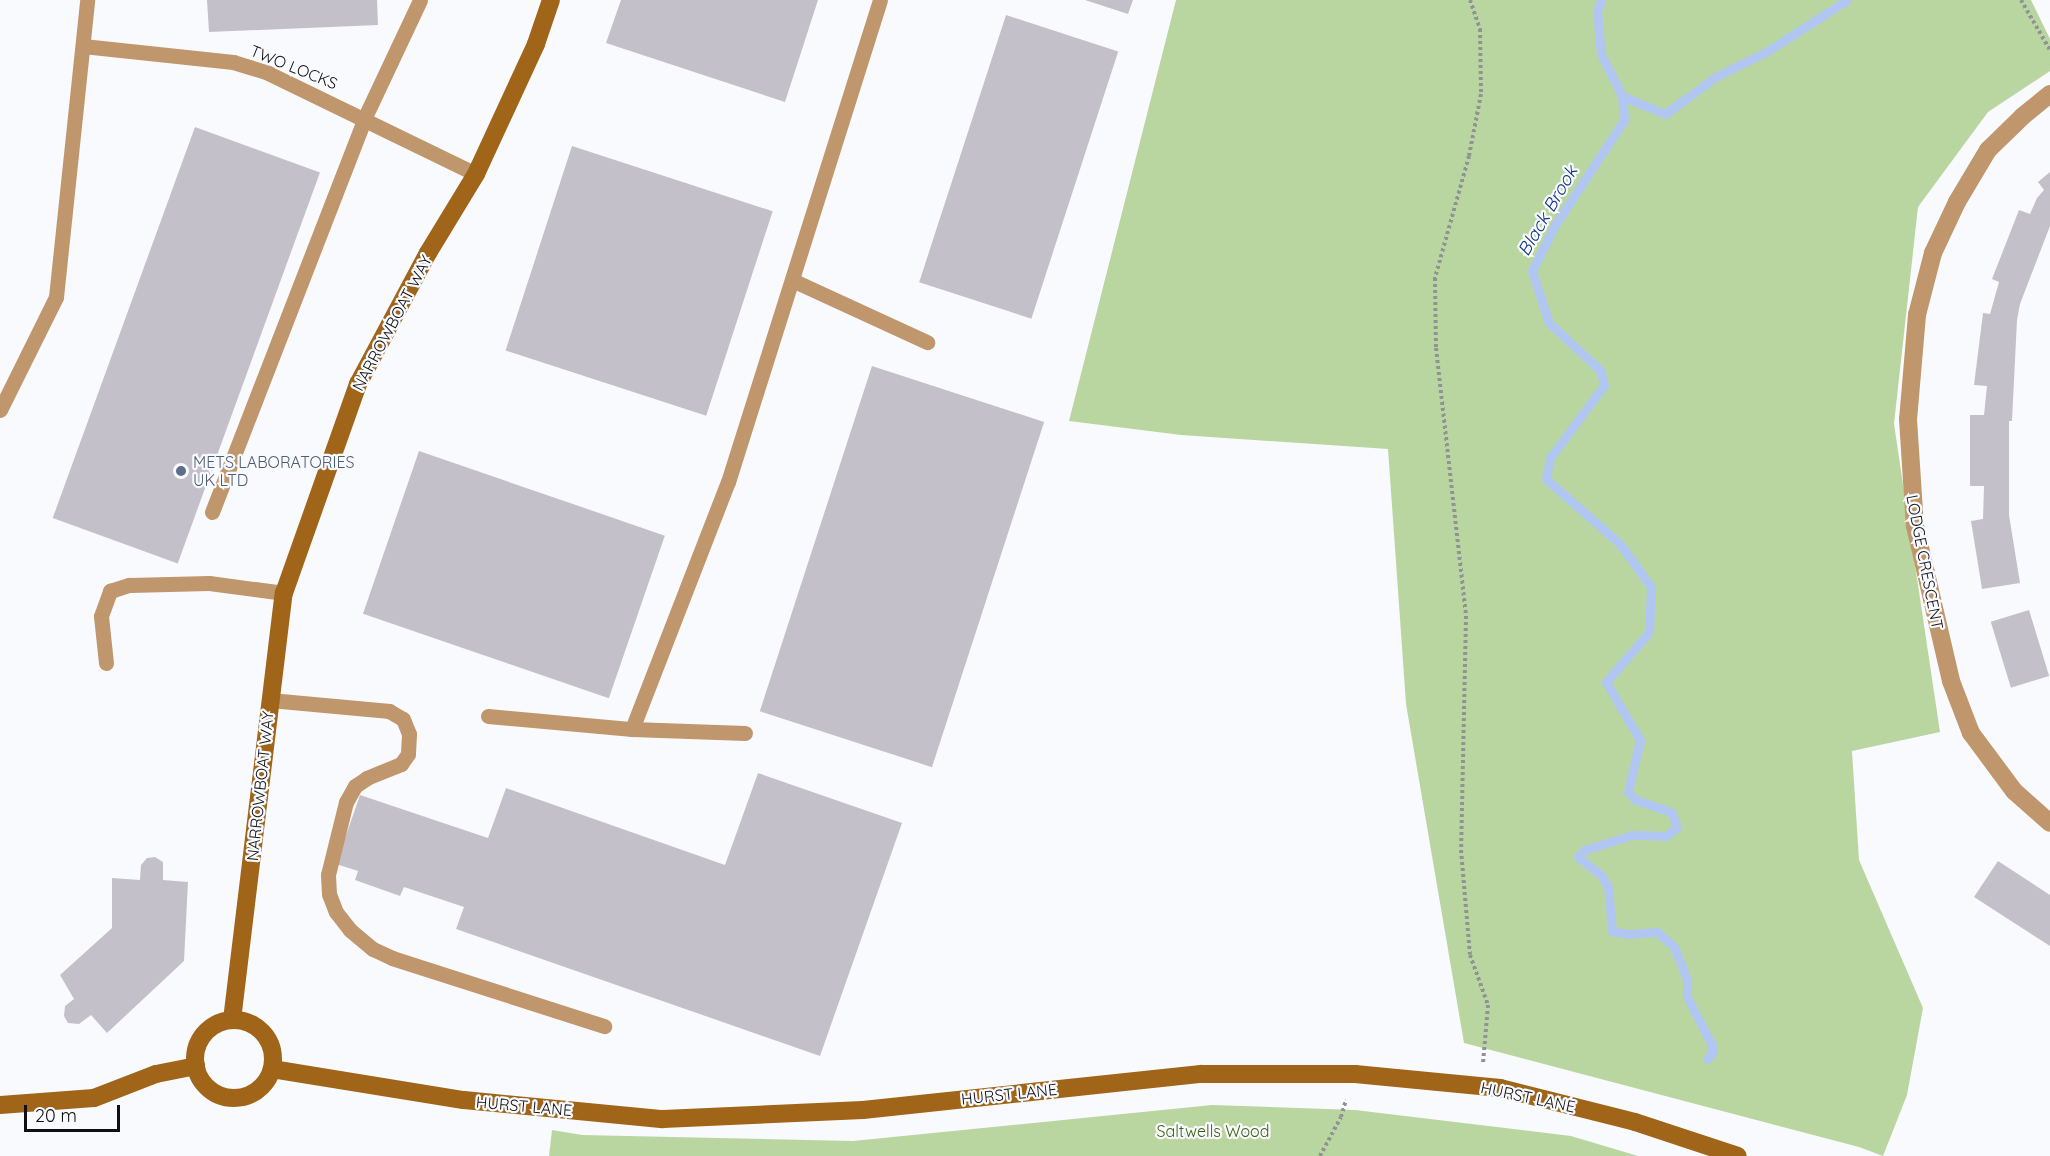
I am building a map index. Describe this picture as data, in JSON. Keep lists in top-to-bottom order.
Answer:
{
  "streets": {
    "street": ["NARROWBOAT WAY", "LODGE CRESCENT", "HURST LANE"],
    "lane": ["TWO LOCKS"]
  },
  "crossings": [
    ["TWO LOCKS", "NARROWBOAT WAY"],
    ["NARROWBOAT WAY", "HURST LANE"]
  ],
  "water": ["Black Brook"],
  "parks": ["Saltwells Wood"],
  "places": ["METS LABORATORIES UK LTD"],
  "scale_bar": "20 m"
}
